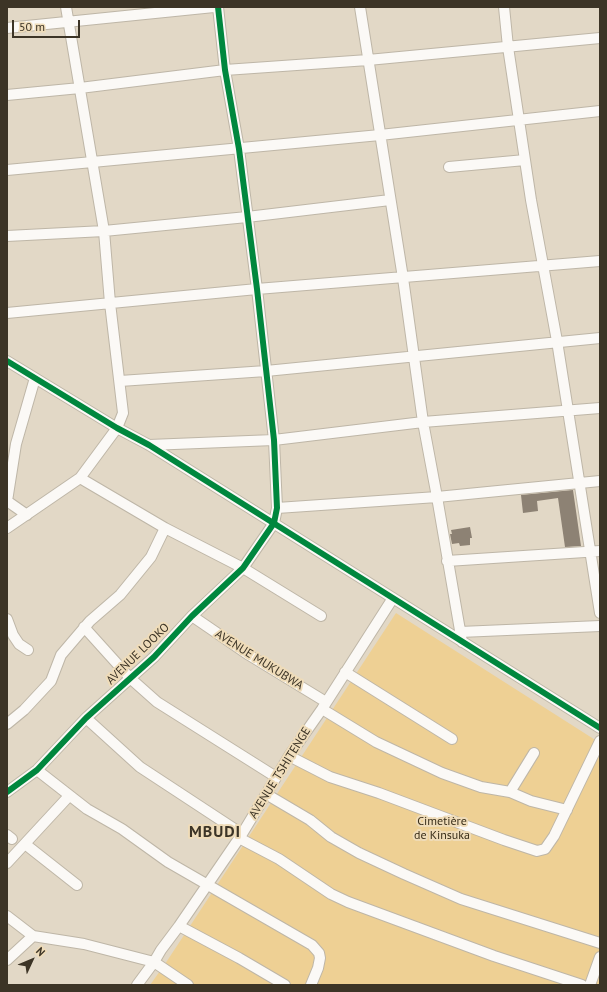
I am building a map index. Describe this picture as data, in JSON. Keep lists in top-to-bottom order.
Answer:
{
  "streets": {
    "street": ["AVENUE LOOKO", "AVENUE MUKUBWA", "AVENUE TSHITENGE"]
  },
  "crossings": [
    ["AVENUE LOOKO", "AVENUE MUKUBWA"],
    ["AVENUE MUKUBWA", "AVENUE TSHITENGE"]
  ],
  "districts": ["MBUDI"],
  "parks": ["Cimetière de Kinsuka"],
  "scale_bar": "50 m",
  "north": "top right"
}
